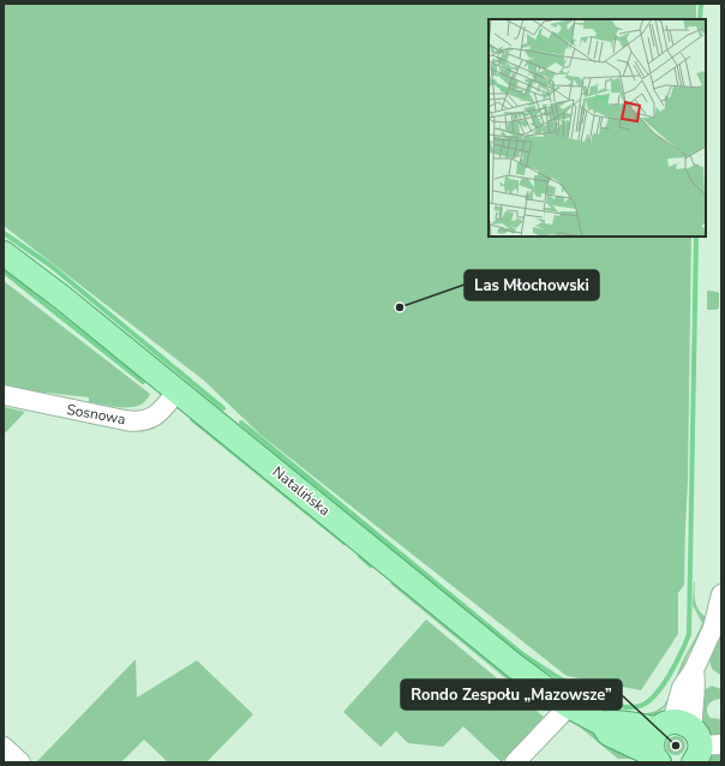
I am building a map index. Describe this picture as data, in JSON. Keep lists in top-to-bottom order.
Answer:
{
  "streets": {
    "main road": ["Natalińska"],
    "street": ["Sosnowa"]
  },
  "crossings": [
    ["Sosnowa", "Natalińska"]
  ],
  "places": ["Las Młochowski", "Rondo Zespołu „Mazowsze”"]
}
